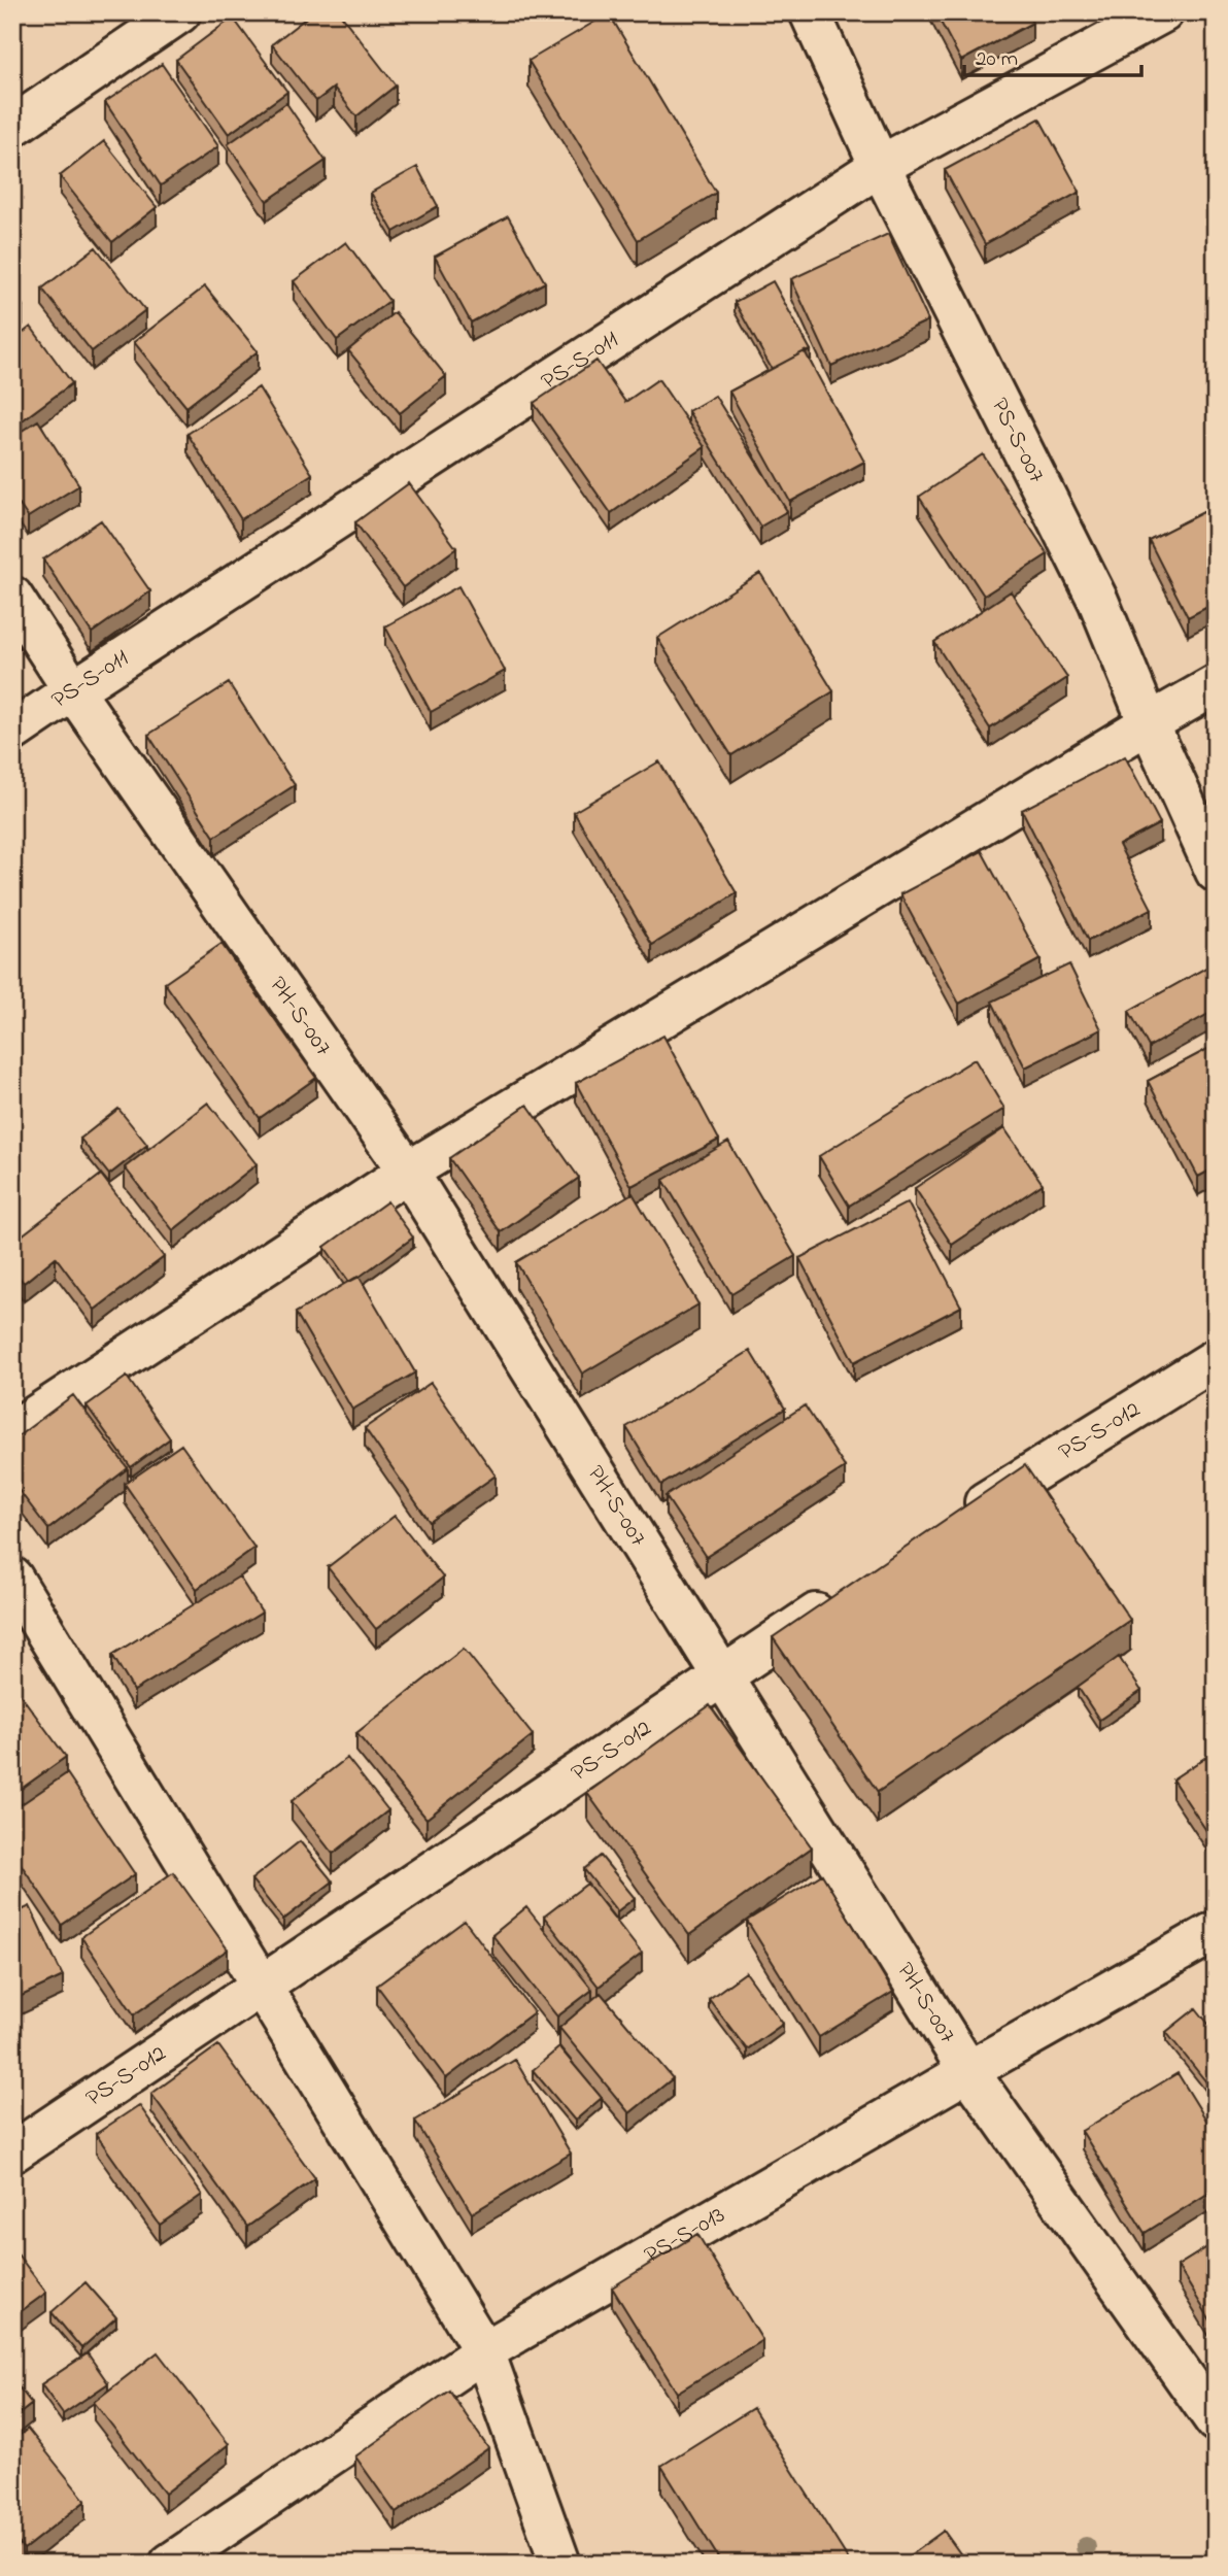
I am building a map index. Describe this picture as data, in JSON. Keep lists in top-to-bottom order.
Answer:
{
  "streets": {
    "street": [
      "PS-S-011",
      "PS-S-007",
      "PH-S-007",
      "PS-S-012",
      "PS-S-013"
    ]
  },
  "crossings": [
    ["PS-S-011", "PS-S-007"],
    ["PS-S-011", "PH-S-007"],
    ["PH-S-007", "PS-S-012"],
    ["PH-S-007", "PS-S-013"]
  ],
  "scale_bar": "20 m"
}
